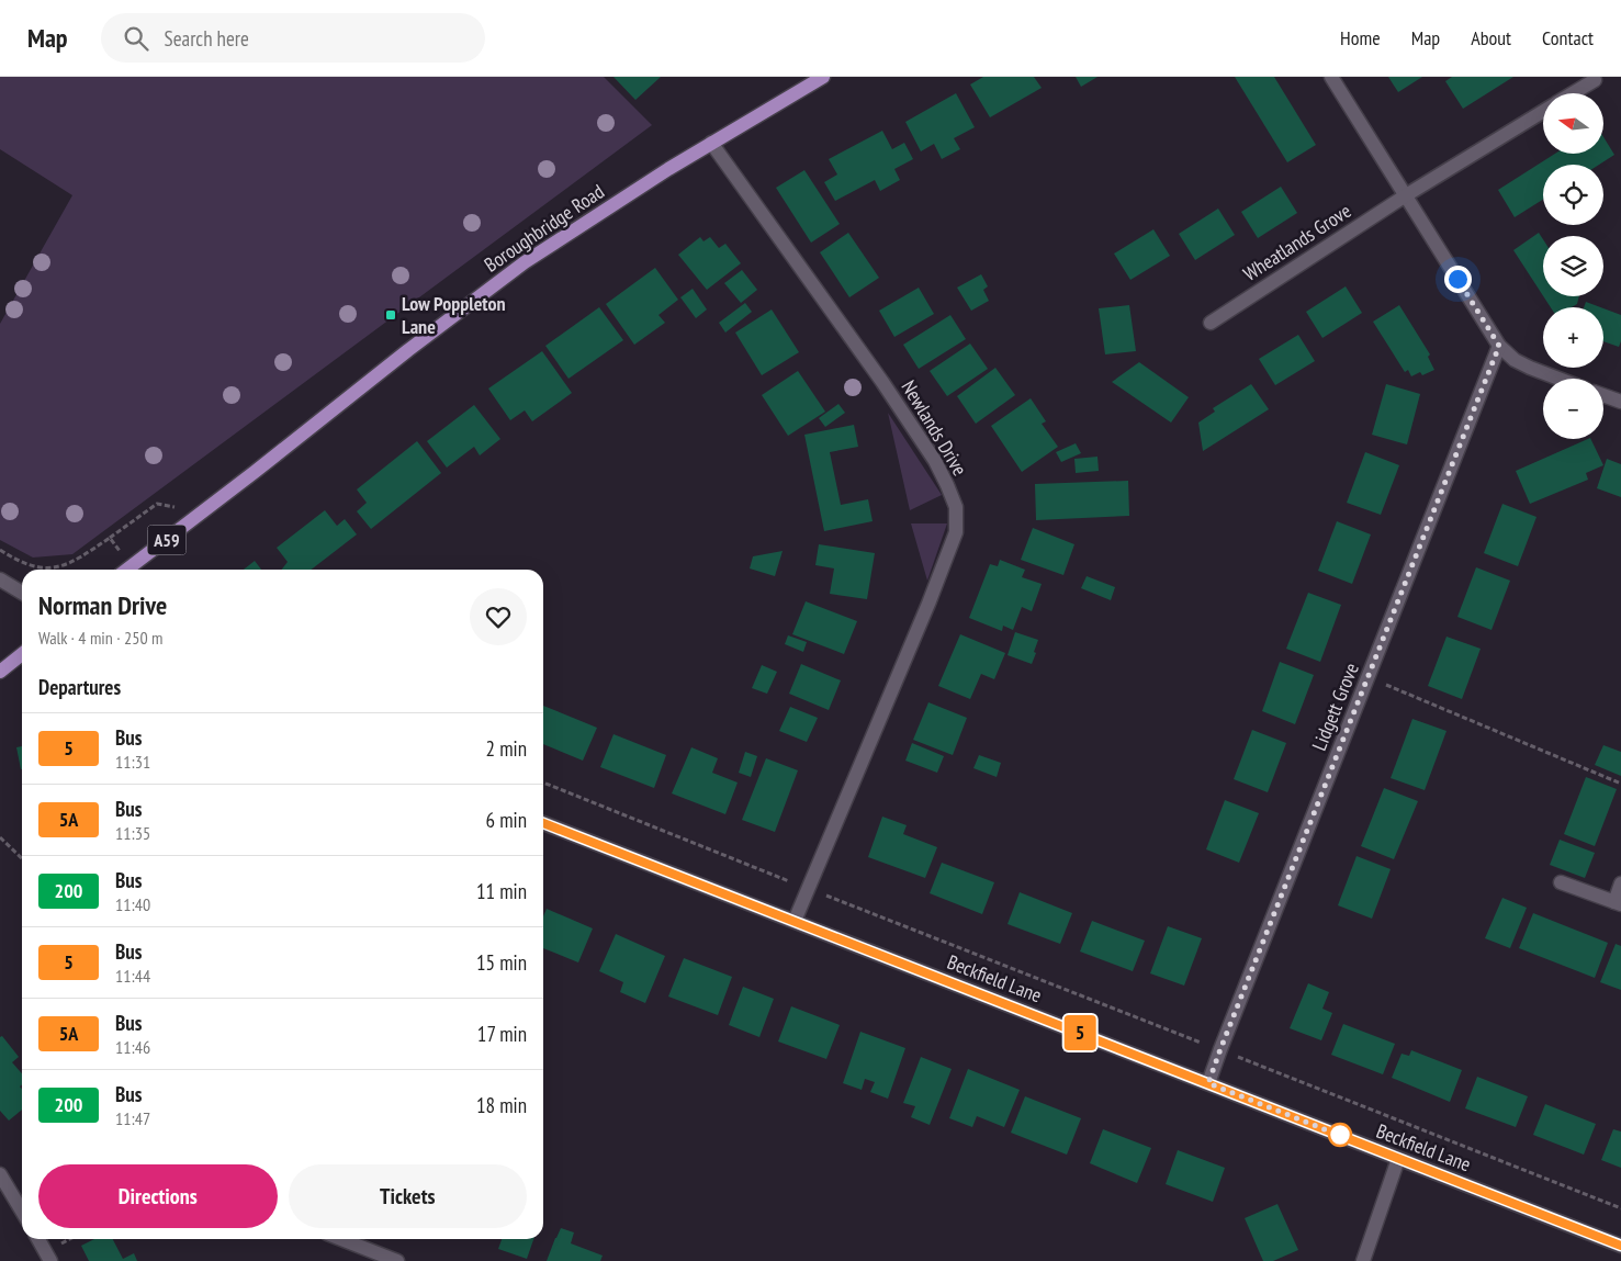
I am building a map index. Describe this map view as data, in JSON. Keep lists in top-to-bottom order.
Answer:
{
  "streets": {
    "main road": ["Boroughbridge Road", "A59"],
    "street": [
      "Wheatlands Grove",
      "Newlands Drive",
      "Lidgett Grove",
      "Beckfield Lane"
    ]
  },
  "crossings": [
    ["Boroughbridge Road", "Newlands Drive"],
    ["Newlands Drive", "Beckfield Lane"],
    ["Lidgett Grove", "Beckfield Lane"]
  ],
  "places": {
    "transit": ["Low Poppleton Lane"]
  },
  "lines": ["bus line 5"],
  "north": "left",
  "page": {
    "header": "Map",
    "search": "Search here",
    "nav": [
      "Home",
      "Map",
      "About",
      "Contact"
    ],
    "on_map": "5",
    "map_buttons": ["+", "−"],
    "heading": [
      ["Norman Drive", "Walk · 4 min · 250 m"],
      "Departures"
    ],
    "list": [
      {
        "mark": "5",
        "name": "Bus",
        "note": "11:31",
        "value": "2 min"
      },
      {
        "mark": "5A",
        "name": "Bus",
        "note": "11:35",
        "value": "6 min"
      },
      {
        "mark": "200",
        "name": "Bus",
        "note": "11:40",
        "value": "11 min"
      },
      {
        "mark": "5",
        "name": "Bus",
        "note": "11:44",
        "value": "15 min"
      },
      {
        "mark": "5A",
        "name": "Bus",
        "note": "11:46",
        "value": "17 min"
      },
      {
        "mark": "200",
        "name": "Bus",
        "note": "11:47",
        "value": "18 min"
      }
    ],
    "buttons": ["Directions", "Tickets"]
  }
}
